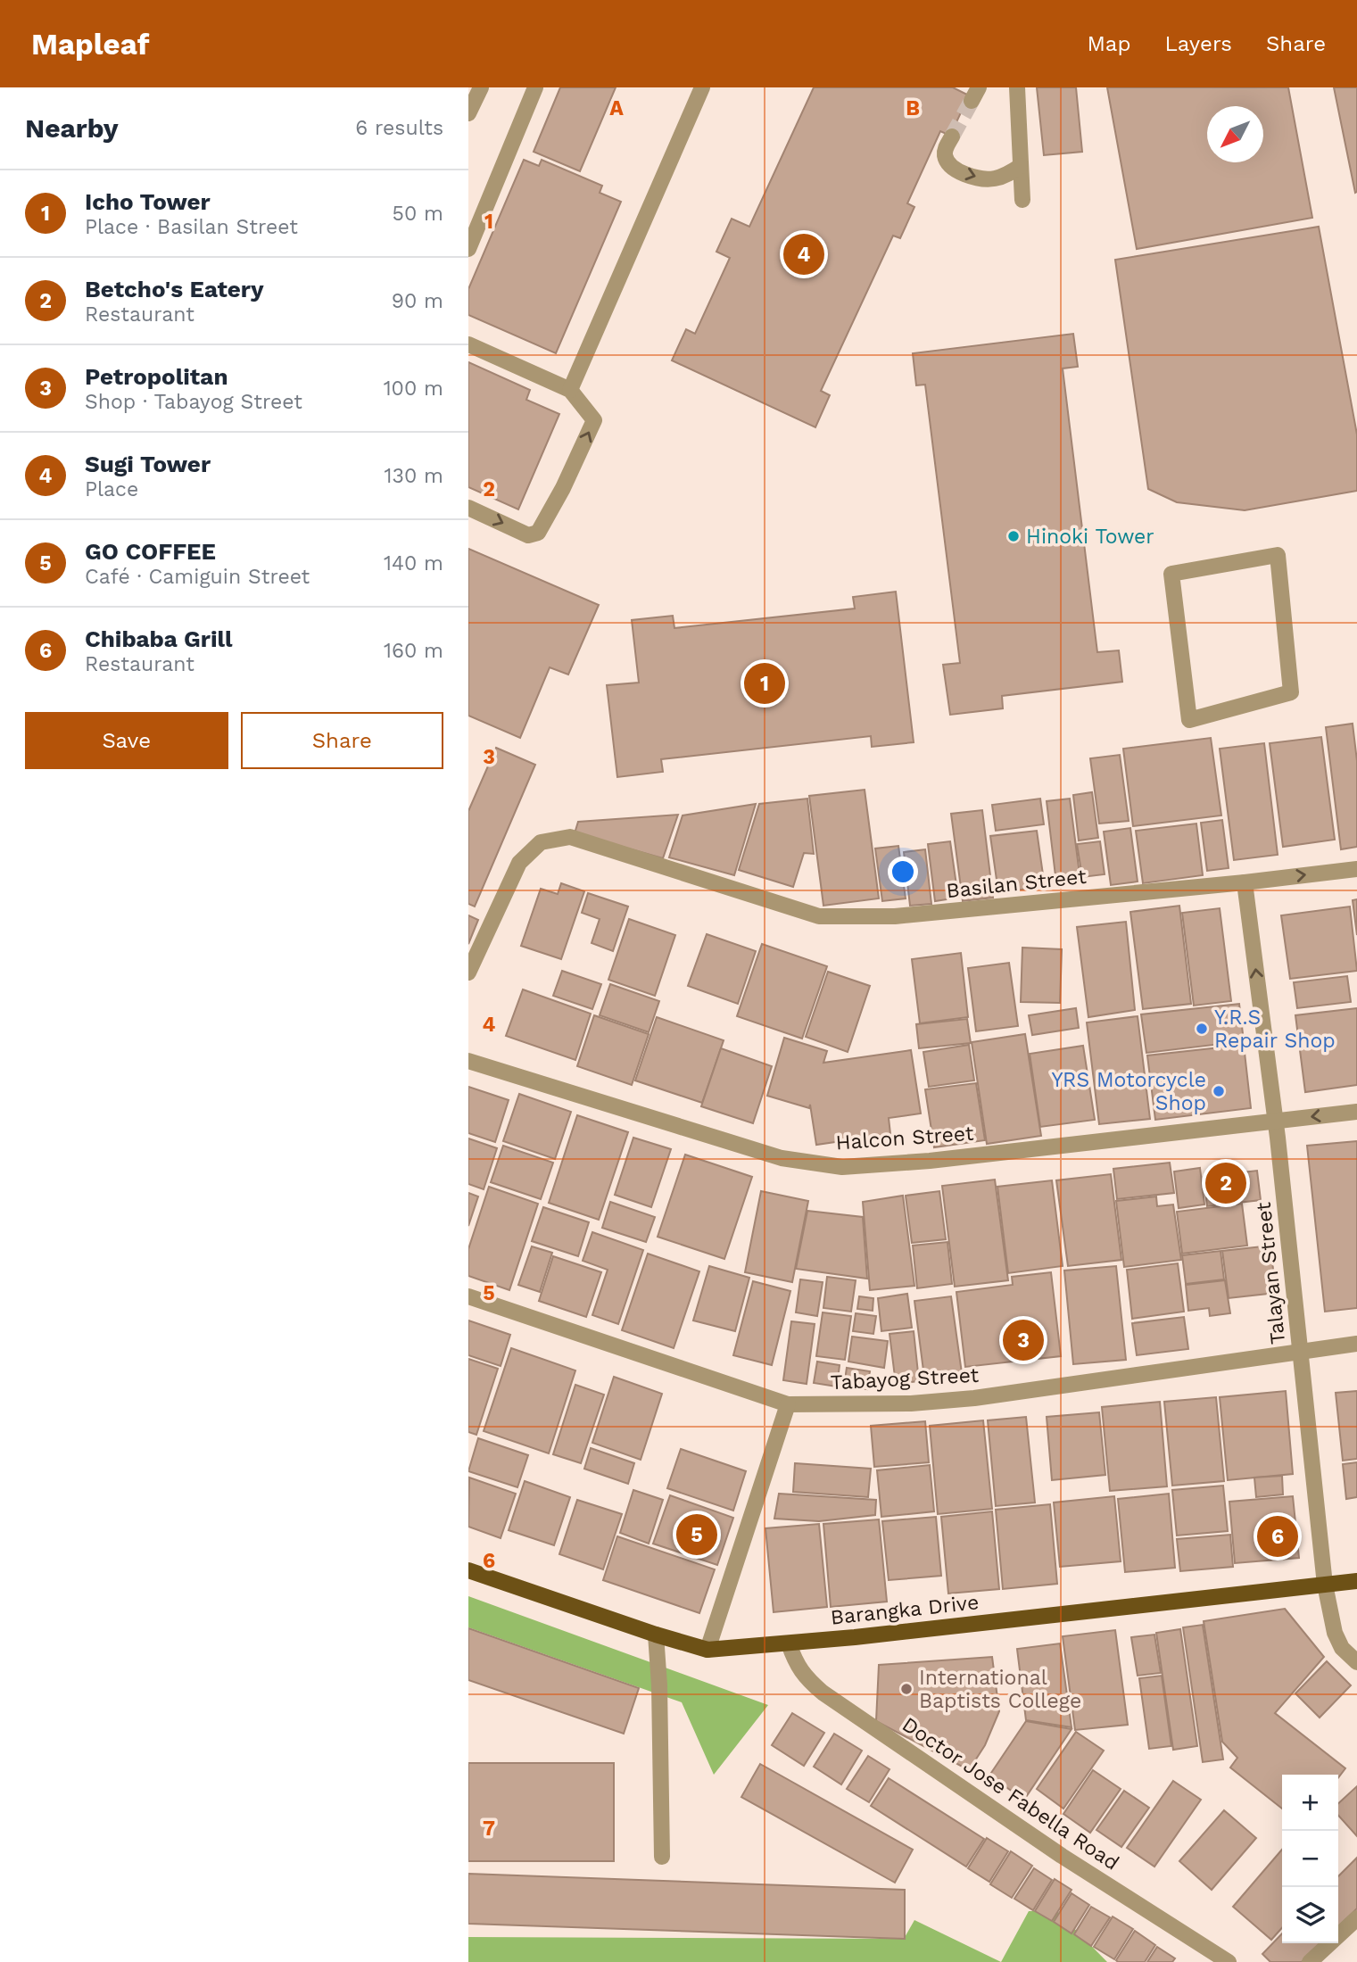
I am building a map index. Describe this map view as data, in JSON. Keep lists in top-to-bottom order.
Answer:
{
  "streets": {
    "main road": ["Barangka Drive"],
    "street": [
      "Basilan Street",
      "Halcon Street",
      "Talayan Street",
      "Tabayog Street",
      "Doctor Jose Fabella Road"
    ]
  },
  "crossings": [
    ["Basilan Street", "Talayan Street"],
    ["Halcon Street", "Talayan Street"],
    ["Talayan Street", "Tabayog Street"],
    ["Talayan Street", "Barangka Drive"],
    ["Barangka Drive", "Doctor Jose Fabella Road"]
  ],
  "places": [
    "Hinoki Tower",
    "Y.R.S Repair Shop",
    "YRS Motorcycle Shop",
    "International Baptists College"
  ],
  "north": "bottom left",
  "page": {
    "header": "Mapleaf",
    "nav": ["Map", "Layers", "Share"],
    "heading": ["Nearby", "6 results"],
    "list": [
      {
        "mark": "1",
        "name": "Icho Tower",
        "note": "Place · Basilan Street",
        "value": "50 m"
      },
      {
        "mark": "2",
        "name": "Betcho's Eatery",
        "note": "Restaurant",
        "value": "90 m"
      },
      {
        "mark": "3",
        "name": "Petropolitan",
        "note": "Shop · Tabayog Street",
        "value": "100 m"
      },
      {
        "mark": "4",
        "name": "Sugi Tower",
        "note": "Place",
        "value": "130 m"
      },
      {
        "mark": "5",
        "name": "GO COFFEE",
        "note": "Café · Camiguin Street",
        "value": "140 m"
      },
      {
        "mark": "6",
        "name": "Chibaba Grill",
        "note": "Restaurant",
        "value": "160 m"
      }
    ],
    "pins": [
      "4",
      "1",
      "2",
      "3",
      "5",
      "6"
    ],
    "buttons": ["Save", "Share"],
    "map_buttons": ["+", "−"]
  },
  "grid": {
    "columns": ["A", "B"],
    "rows": [
      "1",
      "2",
      "3",
      "4",
      "5",
      "6",
      "7"
    ]
  }
}
